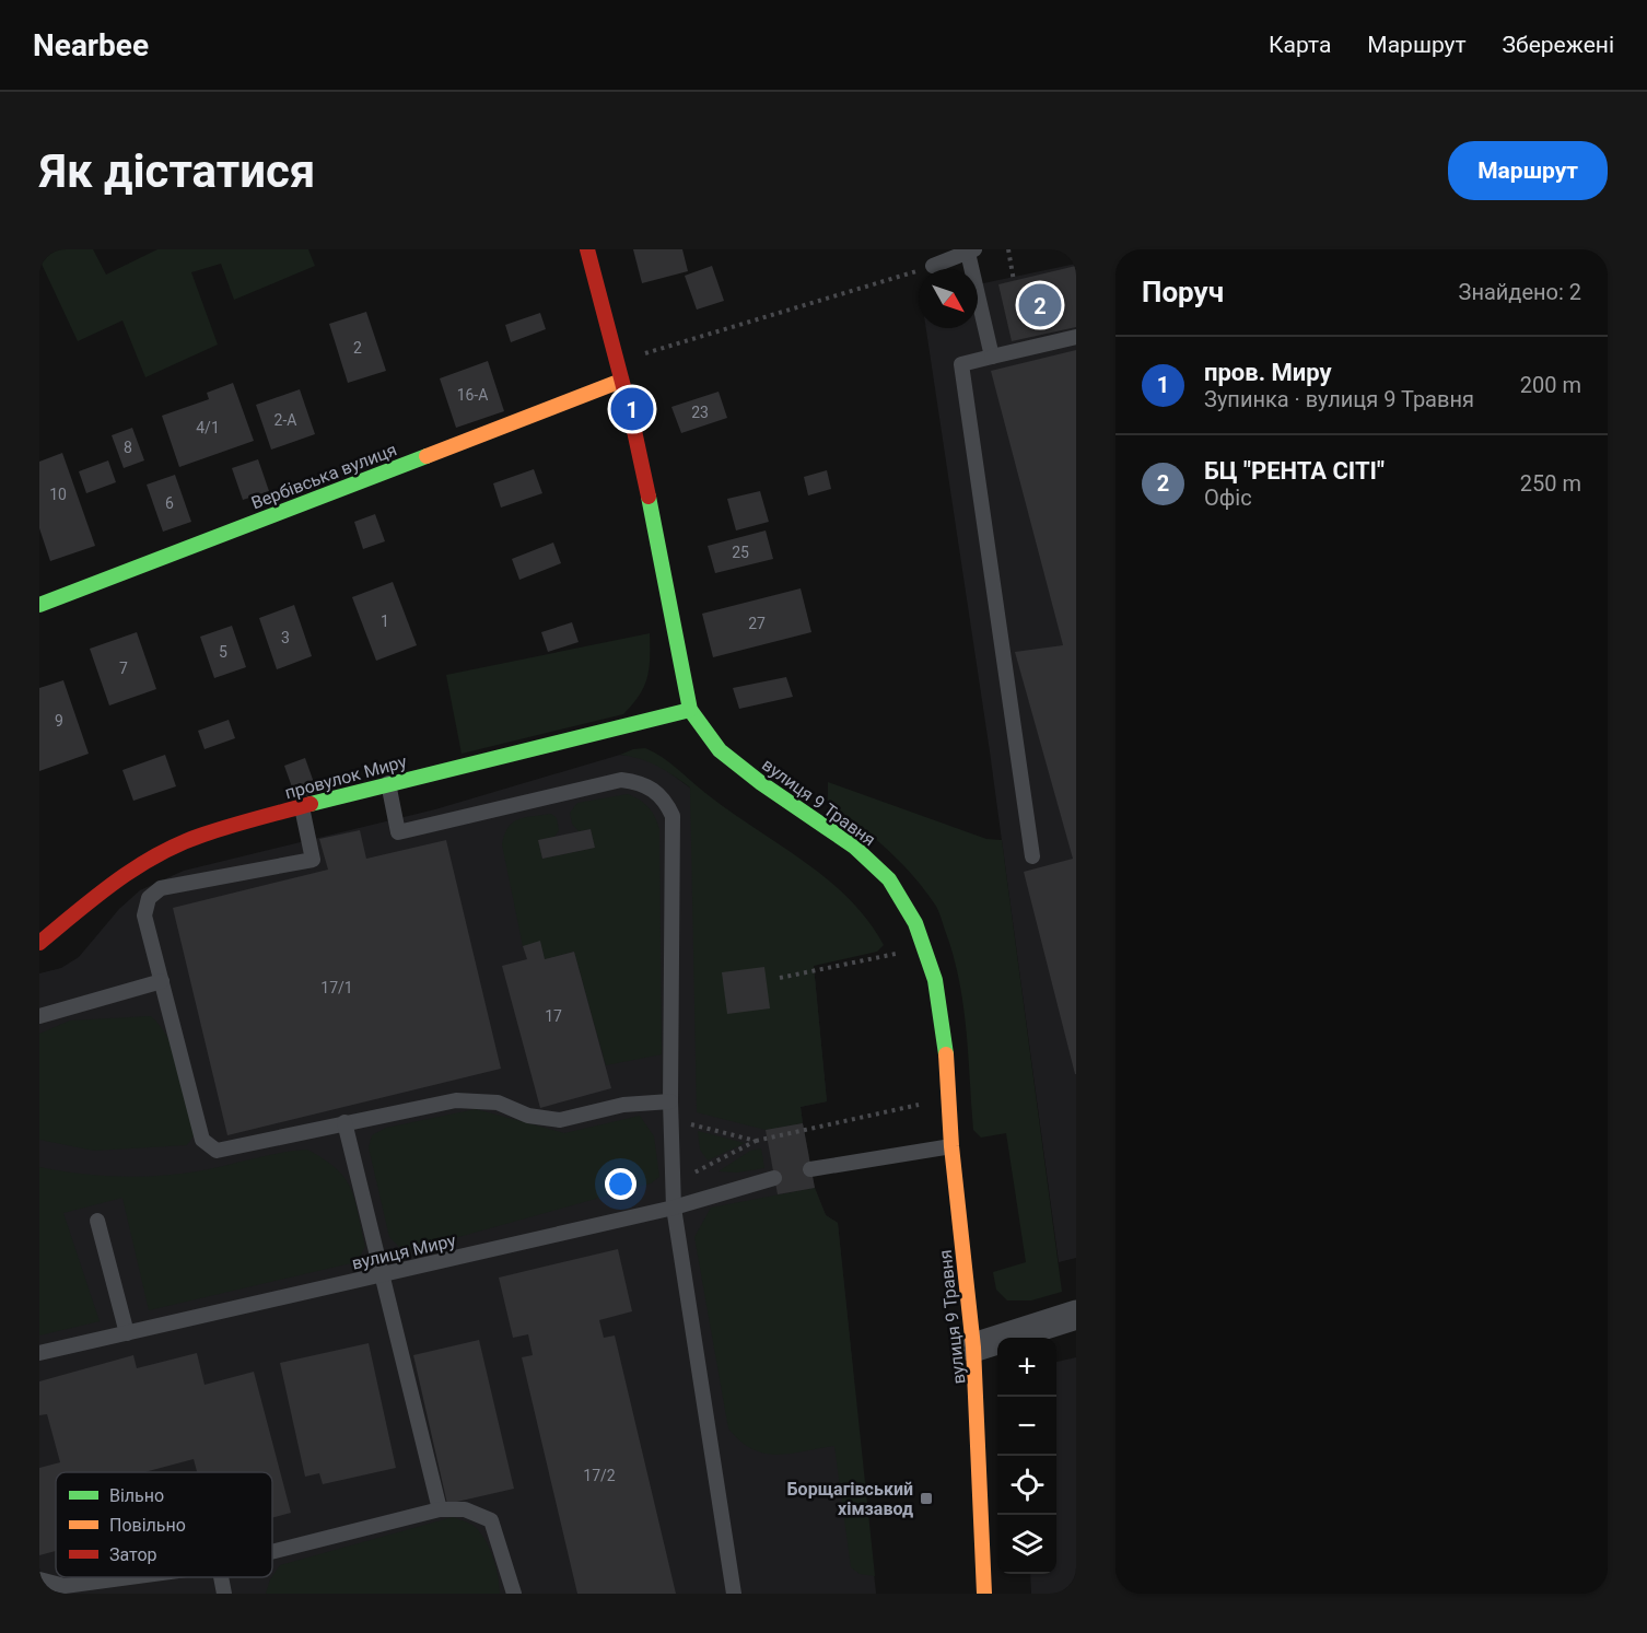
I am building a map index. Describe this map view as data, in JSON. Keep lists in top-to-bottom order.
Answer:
{
  "streets": {
    "main road": ["Вербівська вулиця", "провулок Миру", "вулиця 9 Травня"],
    "lane": ["вулиця Миру"]
  },
  "crossings": [
    ["Вербівська вулиця", "вулиця 9 Травня"],
    ["провулок Миру", "вулиця 9 Травня"]
  ],
  "places": {
    "transit": ["Борщагівський хімзавод"]
  },
  "house_numbers": [
    "2",
    "16-А",
    "23",
    "2-А",
    "4/1",
    "8",
    "10",
    "6",
    "25",
    "1",
    "27",
    "3",
    "5",
    "7",
    "9",
    "17/1",
    "17",
    "17/2"
  ],
  "legend": ["Вільно", "Повільно", "Затор"],
  "north": "bottom right",
  "page": {
    "header": "Nearbee",
    "nav": ["Карта", "Маршрут", "Збережені"],
    "buttons": "Маршрут",
    "title": "Як дістатися",
    "heading": ["Поруч", "Знайдено: 2"],
    "pins": ["2", "1"],
    "list": [
      {
        "mark": "1",
        "name": "пров. Миру",
        "note": "Зупинка · вулиця 9 Травня",
        "value": "200 m"
      },
      {
        "mark": "2",
        "name": "БЦ \"РЕНТА СІТІ\"",
        "note": "Офіс",
        "value": "250 m"
      }
    ],
    "map_buttons": ["+", "−"]
  }
}
